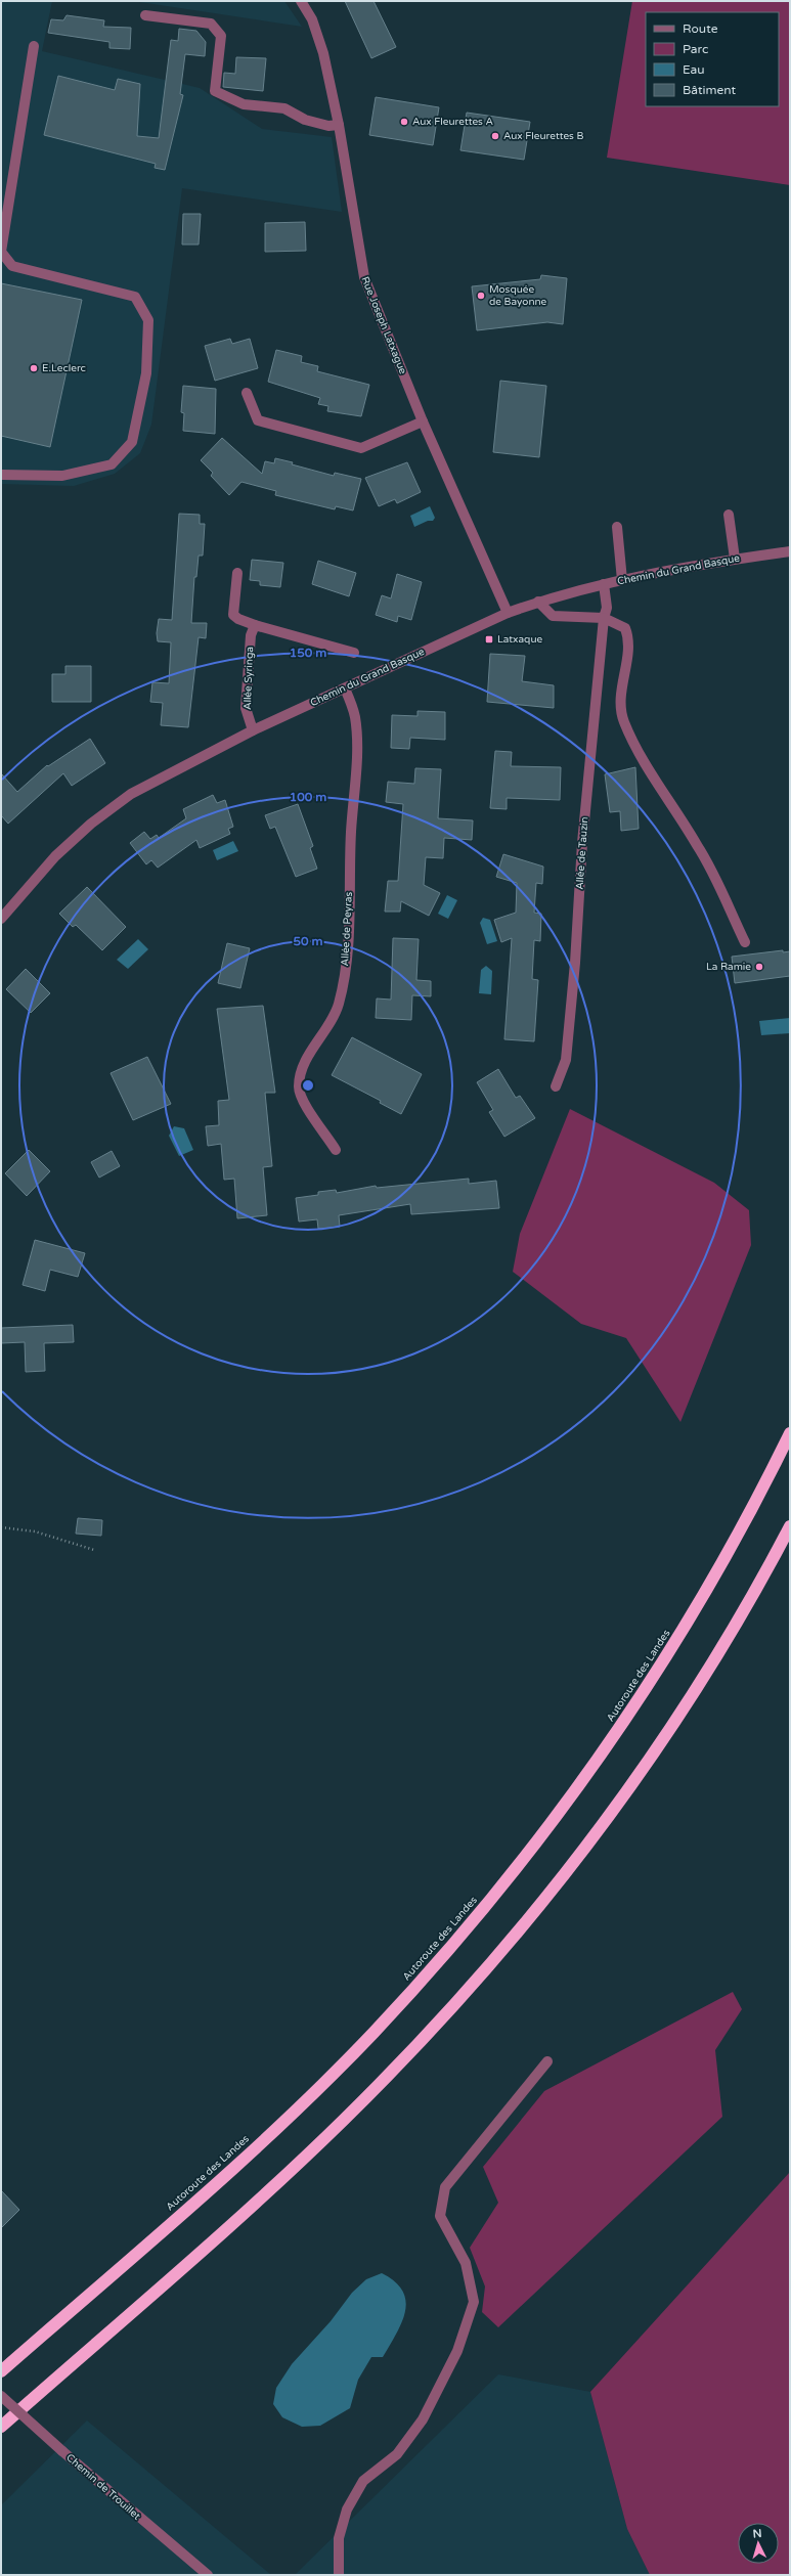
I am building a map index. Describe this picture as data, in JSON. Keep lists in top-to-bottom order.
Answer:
{
  "streets": {
    "highway": ["Autoroute des Landes"],
    "street": [
      "Rue Joseph Latxague",
      "Chemin du Grand Basque",
      "Allée Syringa",
      "Allée de Tauzin",
      "Allée de Peyras",
      "Chemin de Trouillet"
    ]
  },
  "crossings": [
    ["Rue Joseph Latxague", "Chemin du Grand Basque"],
    ["Chemin du Grand Basque", "Allée Syringa"],
    ["Chemin du Grand Basque", "Allée de Tauzin"],
    ["Chemin du Grand Basque", "Allée de Peyras"]
  ],
  "places": {
    "other": [
      "Aux Fleurettes A",
      "Aux Fleurettes B",
      "Mosquée de Bayonne",
      "E.Leclerc",
      "La Ramie"
    ],
    "transit": ["Latxaque"]
  },
  "legend": [
    "Route",
    "Parc",
    "Eau",
    "Bâtiment"
  ],
  "north": "top",
  "rings": ["150 m", "100 m", "50 m"]
}
